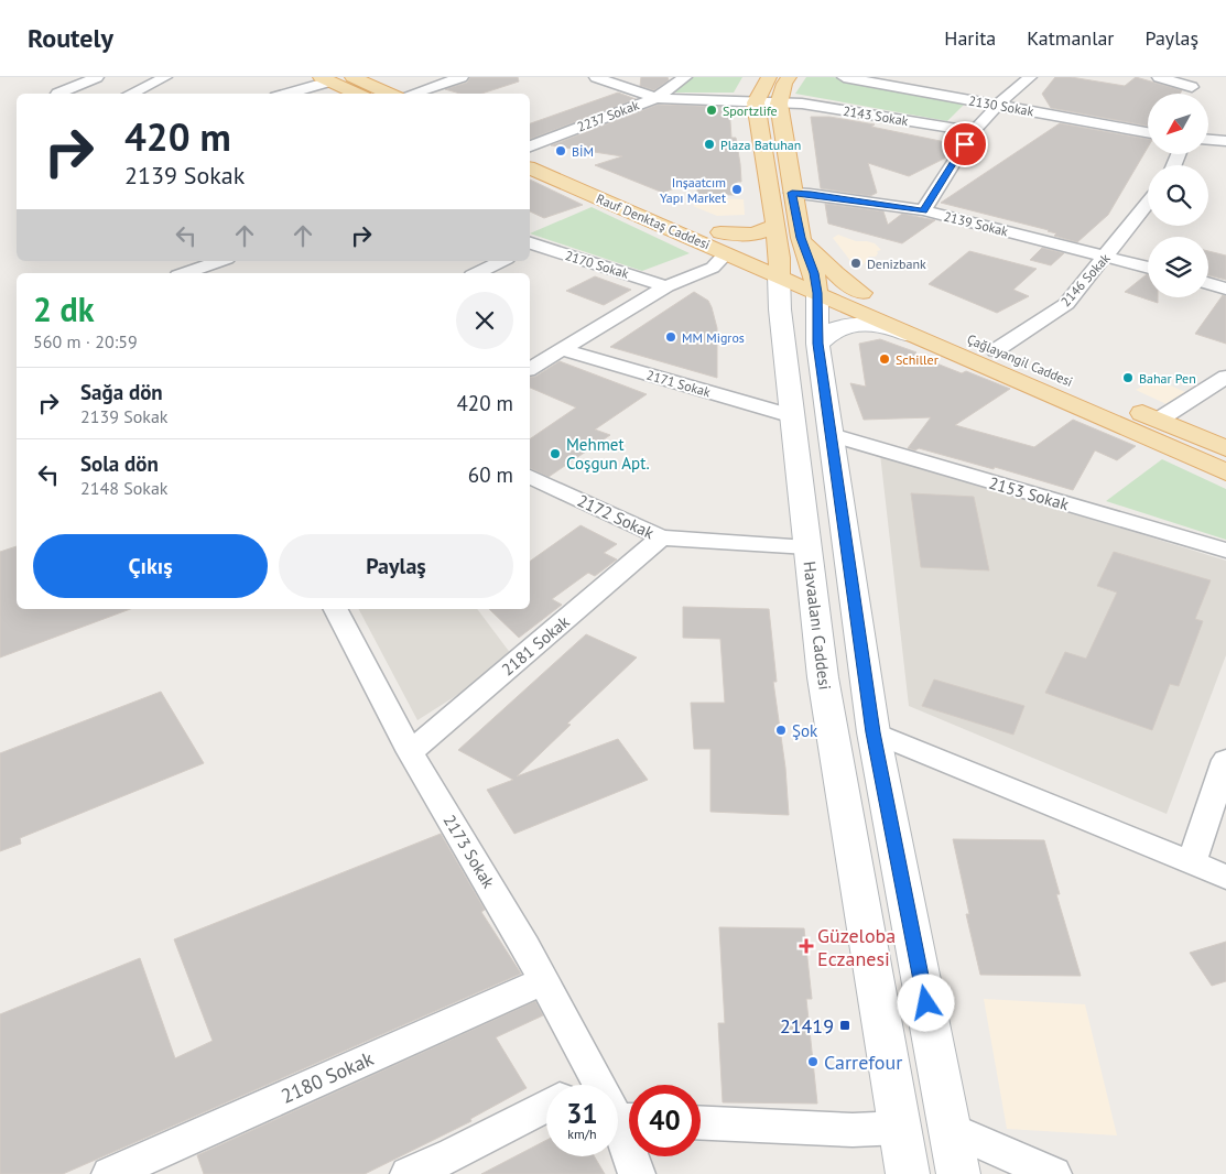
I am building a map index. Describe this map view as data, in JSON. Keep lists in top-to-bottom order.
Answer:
{
  "streets": {
    "main road": ["Rauf Denktaş Caddesi", "Çağlayangil Caddesi", "Havaalanı Caddesi"],
    "street": [
      "2130 Sokak",
      "2237 Sokak",
      "2143 Sokak",
      "2139 Sokak",
      "2170 Sokak",
      "2146 Sokak",
      "2171 Sokak",
      "2153 Sokak",
      "2172 Sokak",
      "2181 Sokak",
      "2173 Sokak",
      "2180 Sokak"
    ]
  },
  "crossings": [
    ["2237 Sokak", "2143 Sokak"],
    ["2143 Sokak", "Havaalanı Caddesi"],
    ["Rauf Denktaş Caddesi", "Çağlayangil Caddesi"],
    ["Rauf Denktaş Caddesi", "Havaalanı Caddesi"],
    ["2139 Sokak", "2146 Sokak"],
    ["2146 Sokak", "Çağlayangil Caddesi"],
    ["2171 Sokak", "Havaalanı Caddesi"],
    ["2172 Sokak", "Havaalanı Caddesi"],
    ["2172 Sokak", "2181 Sokak"],
    ["2181 Sokak", "2173 Sokak"],
    ["2173 Sokak", "2180 Sokak"]
  ],
  "places": {
    "other": [
      "Sportzlife",
      "Plaza Batuhan",
      "BİM",
      "Inşaatcım Yapı Market",
      "Denizbank",
      "MM Migros",
      "Schiller",
      "Bahar Pen",
      "Mehmet Coşgun Apt.",
      "Şok",
      "Carrefour"
    ],
    "health": ["Güzeloba Eczanesi"],
    "transit": ["21419"]
  },
  "north": "bottom left",
  "page": {
    "header": "Routely",
    "nav": ["Harita", "Katmanlar", "Paylaş"],
    "turn": ["420 m", "2139 Sokak"],
    "heading": ["2 dk", "560 m · 20:59"],
    "list": [
      {
        "name": "Sağa dön",
        "note": "2139 Sokak",
        "value": "420 m"
      },
      {
        "name": "Sola dön",
        "note": "2148 Sokak",
        "value": "60 m"
      }
    ],
    "buttons": ["Çıkış", "Paylaş"],
    "speed": "31 km/h",
    "limit": "40"
  }
}
